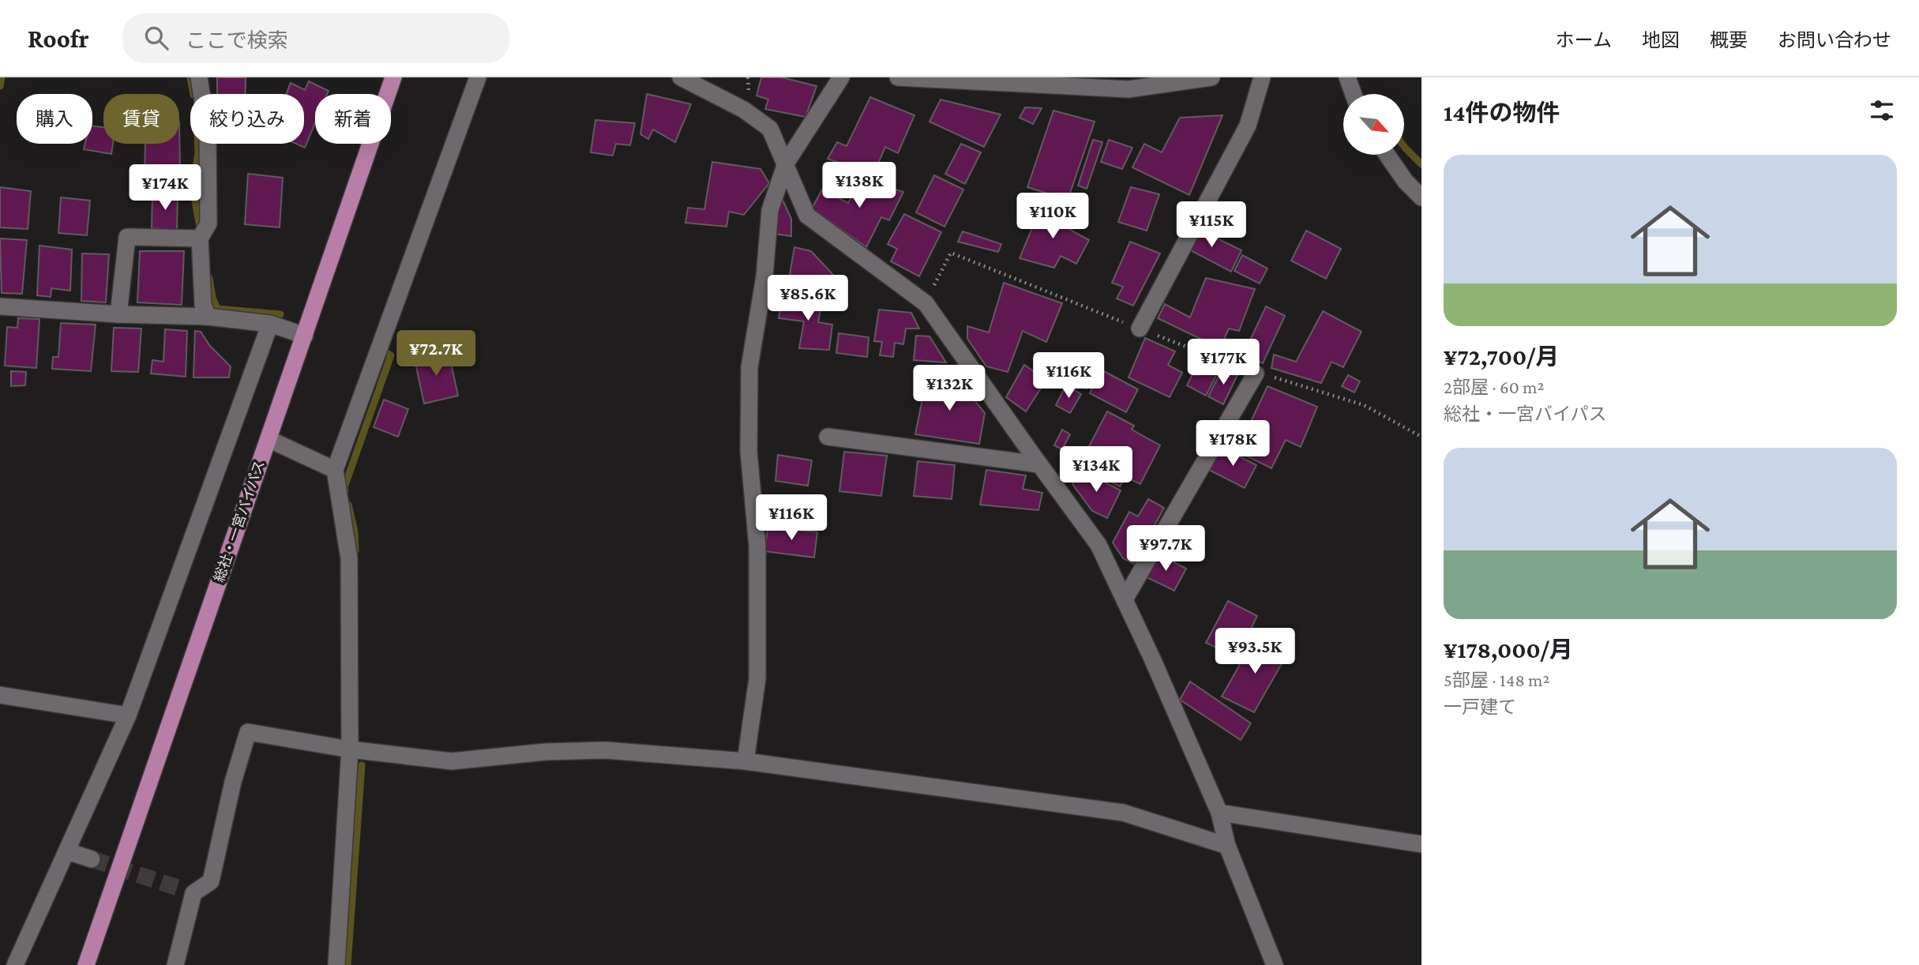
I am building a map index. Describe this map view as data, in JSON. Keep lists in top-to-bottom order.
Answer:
{
  "streets": {
    "highway": ["総社・一宮バイパス"]
  },
  "north": "bottom right",
  "page": {
    "header": "Roofr",
    "search": "ここで検索",
    "nav": [
      "ホーム",
      "地図",
      "概要",
      "お問い合わせ"
    ],
    "heading": "14件の物件",
    "chip": [
      "購入",
      "賃貸",
      "絞り込み",
      "新着"
    ],
    "list": [
      {
        "name": "¥72,700/月",
        "note": "2部屋 · 60 m² · 総社・一宮バイパス"
      },
      {
        "name": "¥178,000/月",
        "note": "5部屋 · 148 m² · 一戸建て"
      }
    ],
    "price": [
      "¥138K",
      "¥174K",
      "¥110K",
      "¥115K",
      "¥85.6K",
      "¥72.7K",
      "¥177K",
      "¥116K",
      "¥132K",
      "¥178K",
      "¥134K",
      "¥116K",
      "¥97.7K",
      "¥93.5K"
    ]
  }
}
